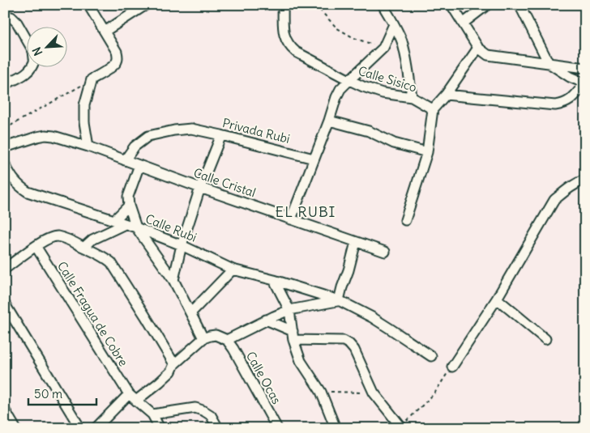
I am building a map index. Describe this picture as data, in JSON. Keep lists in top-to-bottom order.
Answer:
{
  "streets": {
    "street": [
      "Calle Sisico",
      "Privada Rubi",
      "Calle Cristal",
      "Calle Rubi",
      "Calle Fragua de Cobre",
      "Calle Ocas"
    ]
  },
  "crossings": [
    ["Privada Rubi", "Calle Cristal"]
  ],
  "districts": ["EL RUBI"],
  "scale_bar": "50 m",
  "north": "bottom left"
}
